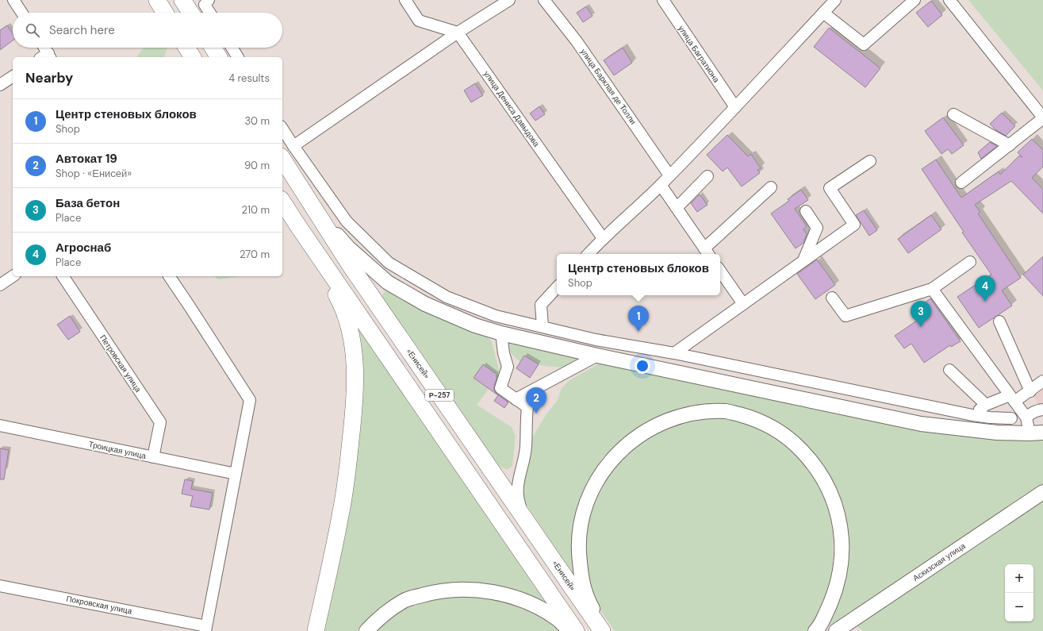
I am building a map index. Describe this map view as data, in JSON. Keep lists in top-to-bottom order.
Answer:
{
  "streets": {
    "highway": ["«Енисей»", "Р-257"],
    "main road": ["Аскизская улица"],
    "street": [
      "улица Багратиона",
      "улица Барклая де Толли",
      "улица Дениса Давыдова",
      "Петровская улица",
      "Троицкая улица",
      "Покровская улица"
    ]
  },
  "crossings": [
    ["Петровская улица", "Троицкая улица"]
  ],
  "page": {
    "search": "Search here",
    "heading": ["Nearby", "4 results"],
    "list": [
      {
        "mark": "1",
        "name": "Центр стеновых блоков",
        "note": "Shop",
        "value": "30 m"
      },
      {
        "mark": "2",
        "name": "Автокат 19",
        "note": "Shop · «Енисей»",
        "value": "90 m"
      },
      {
        "mark": "3",
        "name": "База бетон",
        "note": "Place",
        "value": "210 m"
      },
      {
        "mark": "4",
        "name": "Агроснаб",
        "note": "Place",
        "value": "270 m"
      }
    ],
    "popup": ["Центр стеновых блоков", "Shop"],
    "pins": [
      "4",
      "3",
      "1",
      "2"
    ],
    "map_buttons": ["+", "−"]
  }
}
